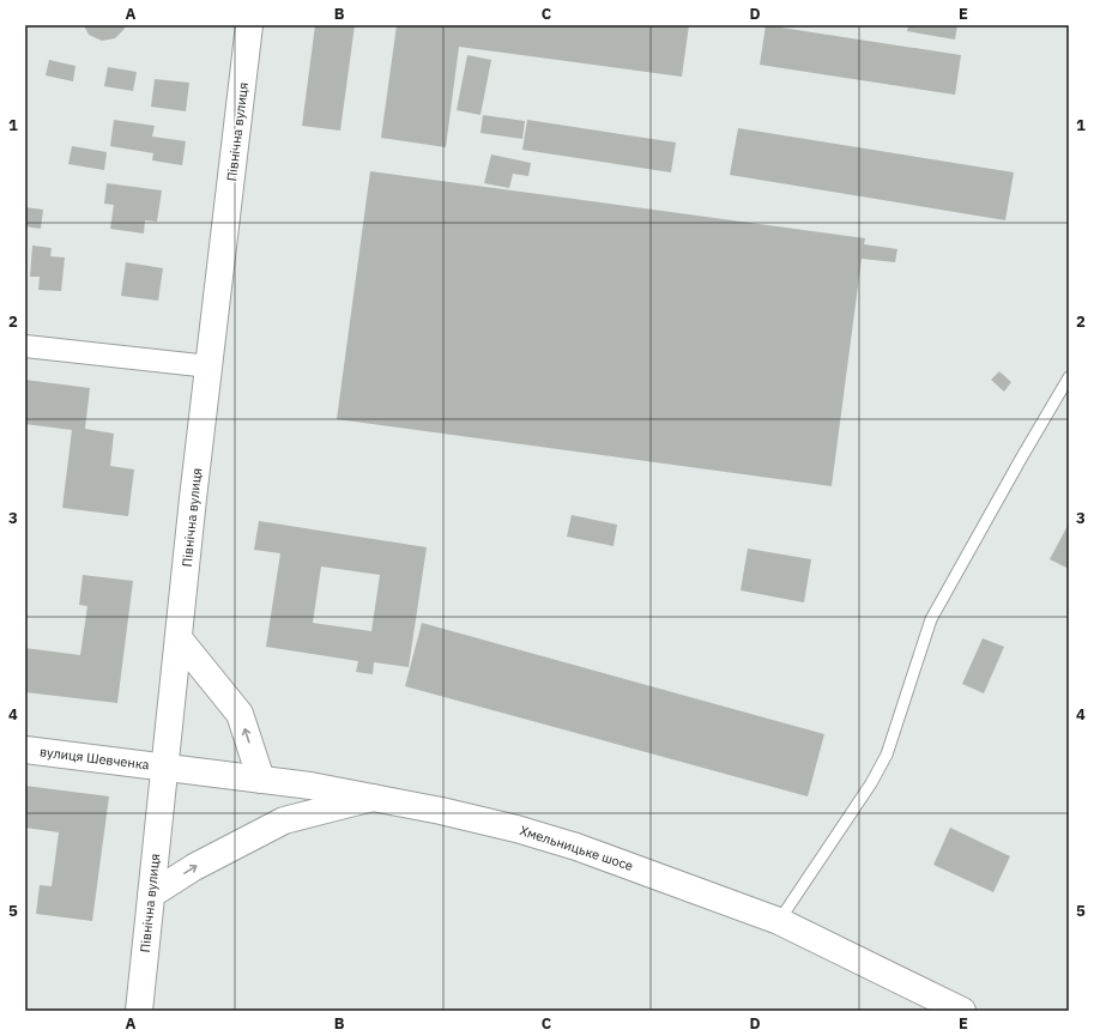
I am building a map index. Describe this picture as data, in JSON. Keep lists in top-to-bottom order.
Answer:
{
  "streets": {
    "main road": ["Північна вулиця", "вулиця Шевченка", "Хмельницьке шосе"]
  },
  "crossings": [
    ["Північна вулиця", "вулиця Шевченка"],
    ["Північна вулиця", "Хмельницьке шосе"],
    ["вулиця Шевченка", "Хмельницьке шосе"]
  ],
  "grid": {
    "columns": [
      "A",
      "B",
      "C",
      "D",
      "E"
    ],
    "rows": [
      "1",
      "2",
      "3",
      "4",
      "5"
    ]
  }
}
